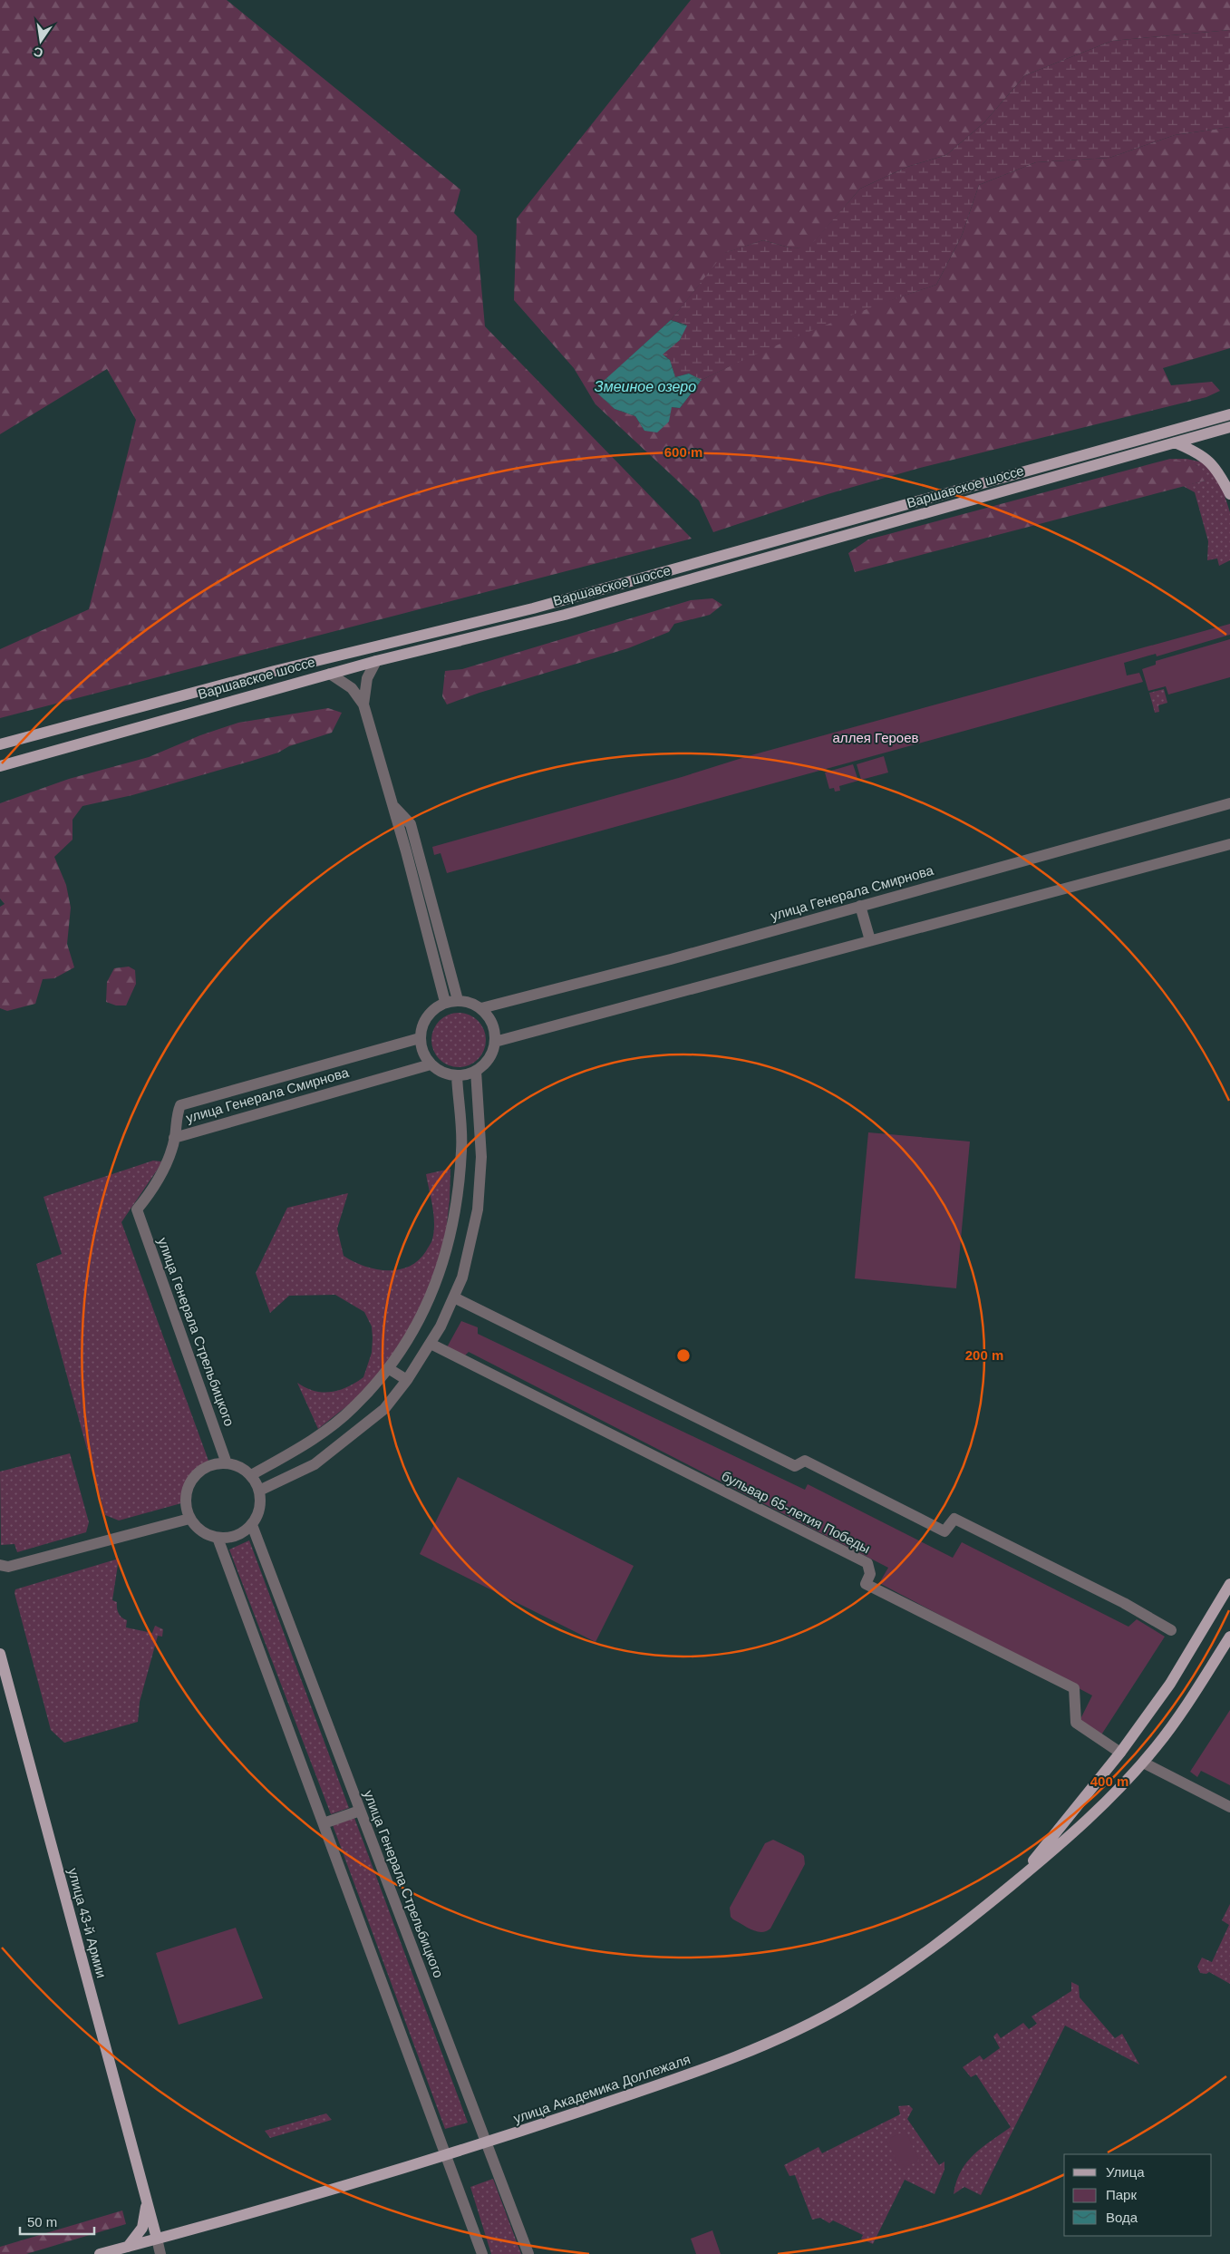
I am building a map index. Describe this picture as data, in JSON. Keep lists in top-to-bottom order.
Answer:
{
  "streets": {
    "main road": ["Варшавское шоссе", "улица 43-й Армии", "улица Академика Доллежаля"],
    "street": ["улица Генерала Смирнова", "улица Генерала Стрельбицкого", "бульвар 65-летия Победы"]
  },
  "crossings": [
    ["улица Генерала Смирнова", "улица Генерала Стрельбицкого"],
    ["улица Генерала Стрельбицкого", "улица Академика Доллежаля"],
    ["бульвар 65-летия Победы", "улица Академика Доллежаля"],
    ["улица 43-й Армии", "улица Академика Доллежаля"]
  ],
  "water": ["Змеиное озеро"],
  "parks": ["аллея Героев"],
  "legend": ["Улица", "Парк", "Вода"],
  "scale_bar": "50 m",
  "north": "bottom",
  "rings": ["600 m", "200 m", "400 m"]
}
